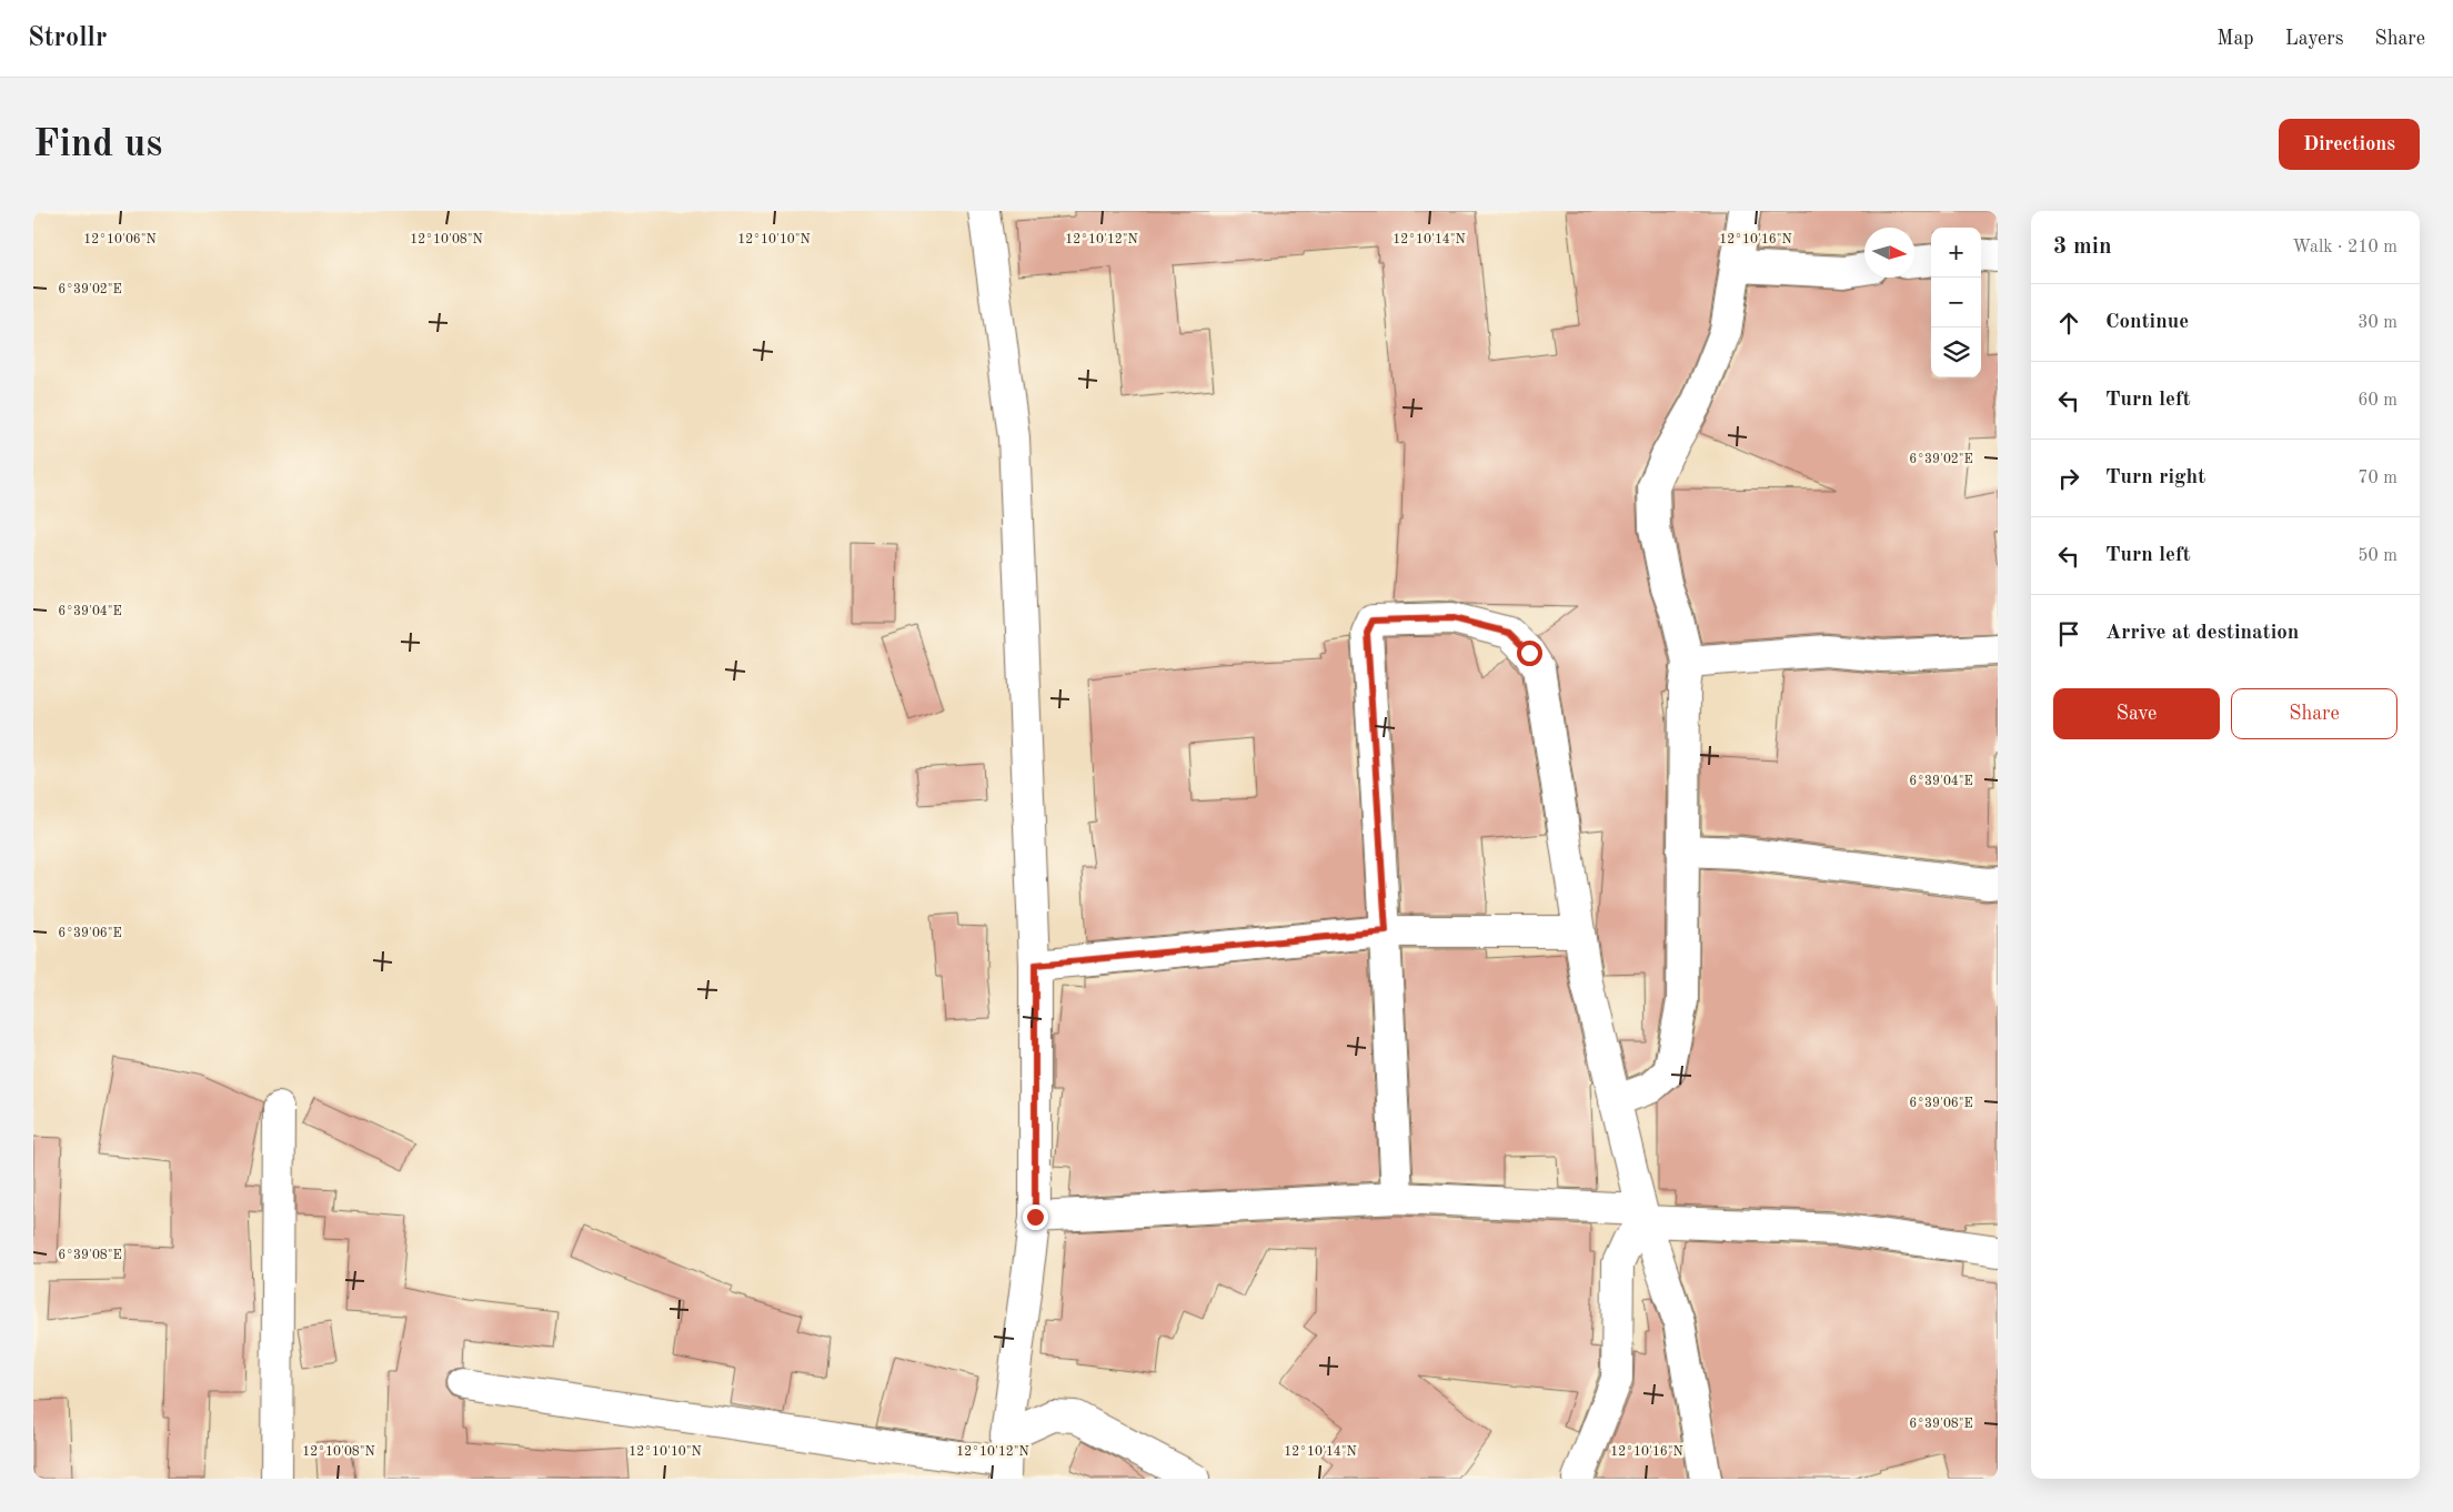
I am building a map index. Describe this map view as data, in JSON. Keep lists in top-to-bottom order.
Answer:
{
  "north": "right",
  "page": {
    "header": "Strollr",
    "nav": ["Map", "Layers", "Share"],
    "buttons": [
      "Directions",
      ["Save", "Share"]
    ],
    "title": "Find us",
    "heading": ["3 min", "Walk · 210 m"],
    "map_buttons": ["+", "−"],
    "list": [
      ["Continue", "30 m"],
      ["Turn left", "60 m"],
      ["Turn right", "70 m"],
      ["Turn left", "50 m"],
      "Arrive at destination"
    ]
  },
  "coordinates": [
    "12°10'08\"N",
    "12°10'10\"N",
    "12°10'12\"N",
    "12°10'14\"N",
    "12°10'16\"N",
    "12°10'06\"N",
    "6°39'02\"E",
    "6°39'04\"E",
    "6°39'06\"E",
    "6°39'08\"E"
  ]
}
